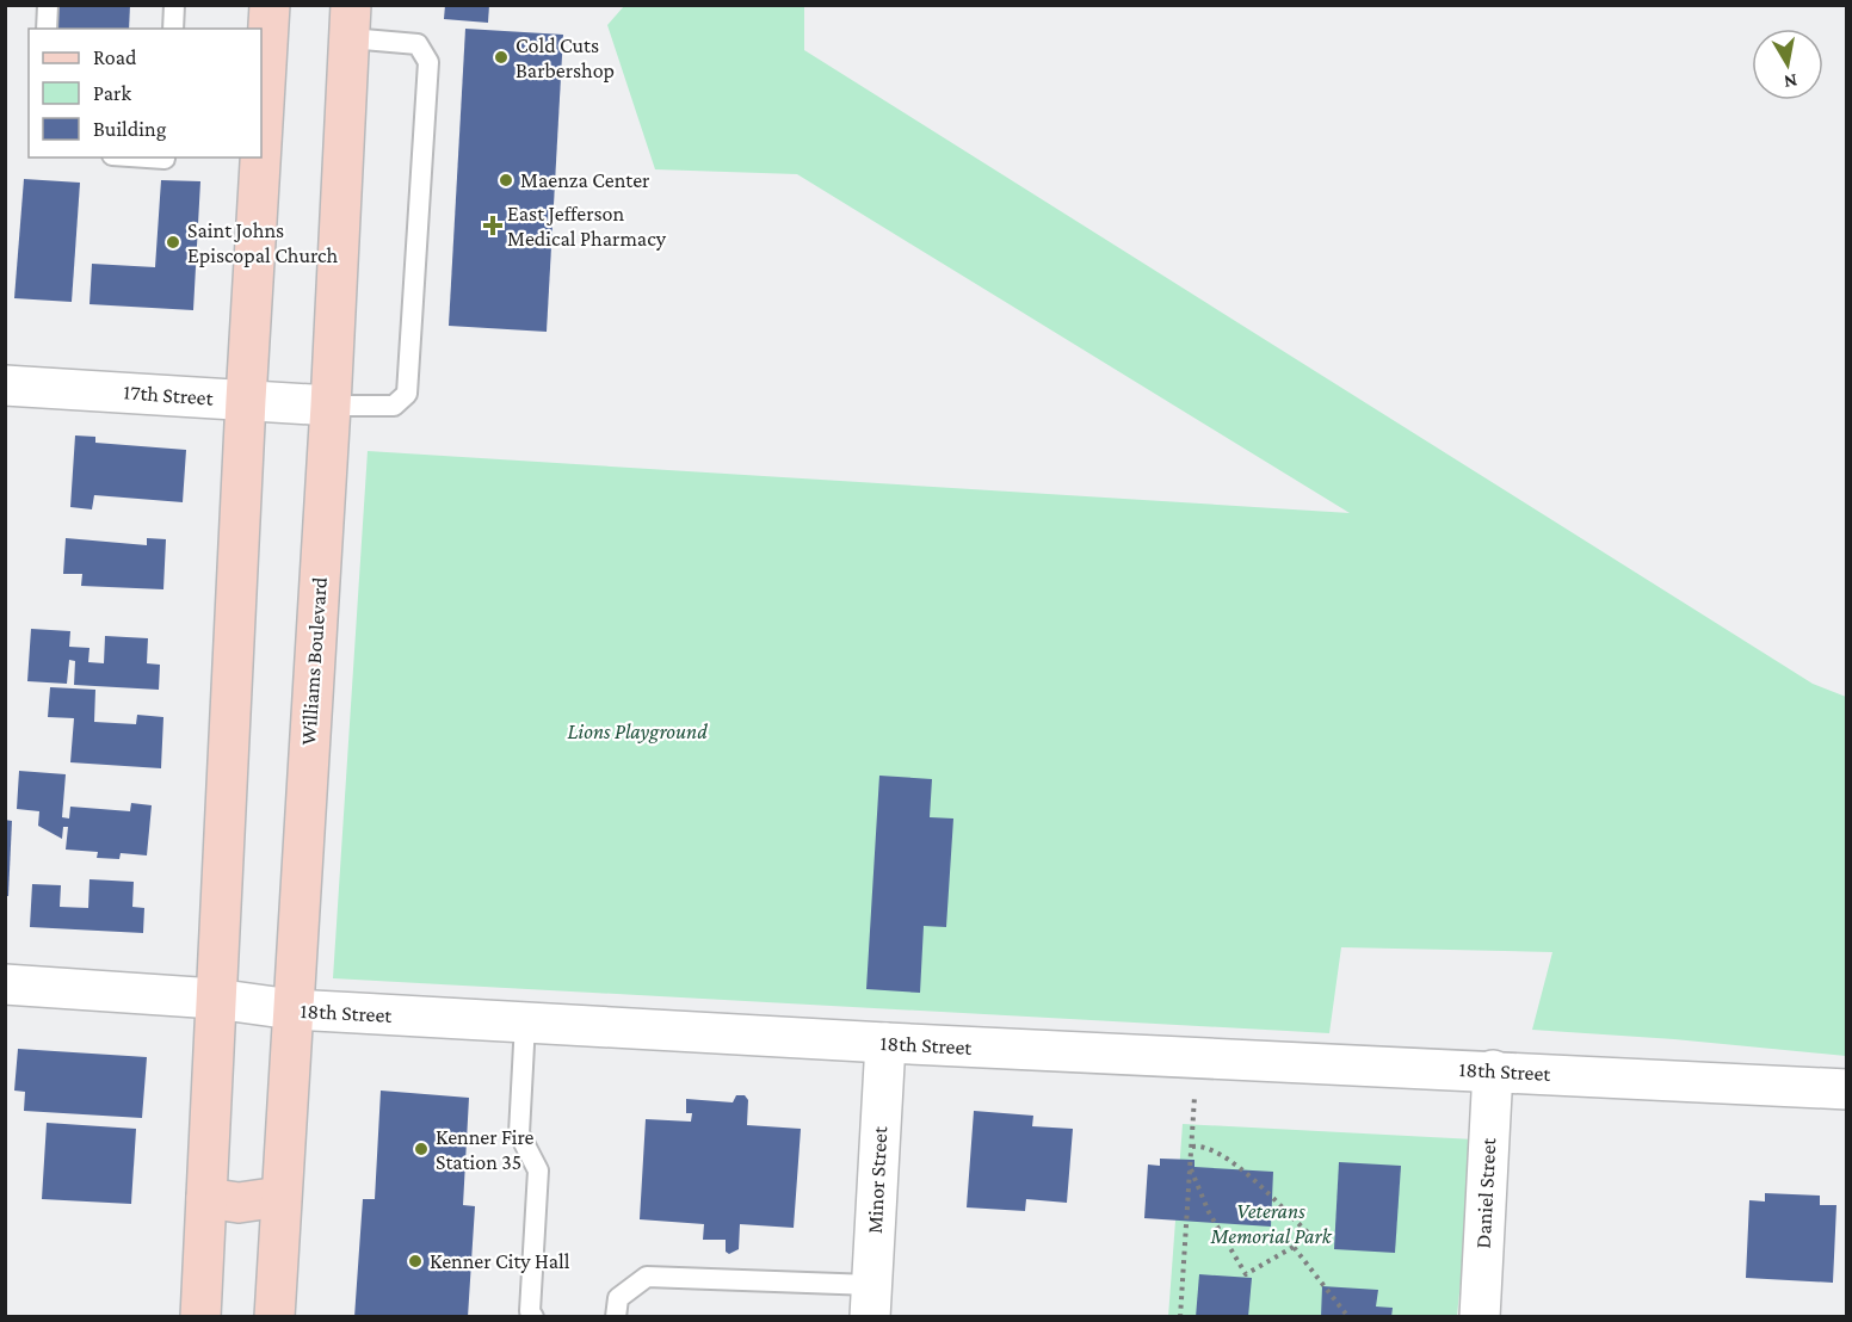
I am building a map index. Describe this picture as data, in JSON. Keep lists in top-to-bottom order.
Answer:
{
  "streets": {
    "main road": ["Williams Boulevard"],
    "street": [
      "17th Street",
      "18th Street",
      "Minor Street",
      "Daniel Street"
    ]
  },
  "crossings": [
    ["17th Street", "Williams Boulevard"],
    ["Williams Boulevard", "18th Street"],
    ["18th Street", "Minor Street"],
    ["18th Street", "Daniel Street"]
  ],
  "parks": ["Lions Playground", "Veterans Memorial Park"],
  "places": {
    "other": [
      "Cold Cuts Barbershop",
      "Maenza Center",
      "Saint Johns Episcopal Church",
      "Kenner Fire Station 35",
      "Kenner City Hall"
    ],
    "health": ["East Jefferson Medical Pharmacy"]
  },
  "legend": ["Road", "Park", "Building"],
  "north": "bottom"
}
